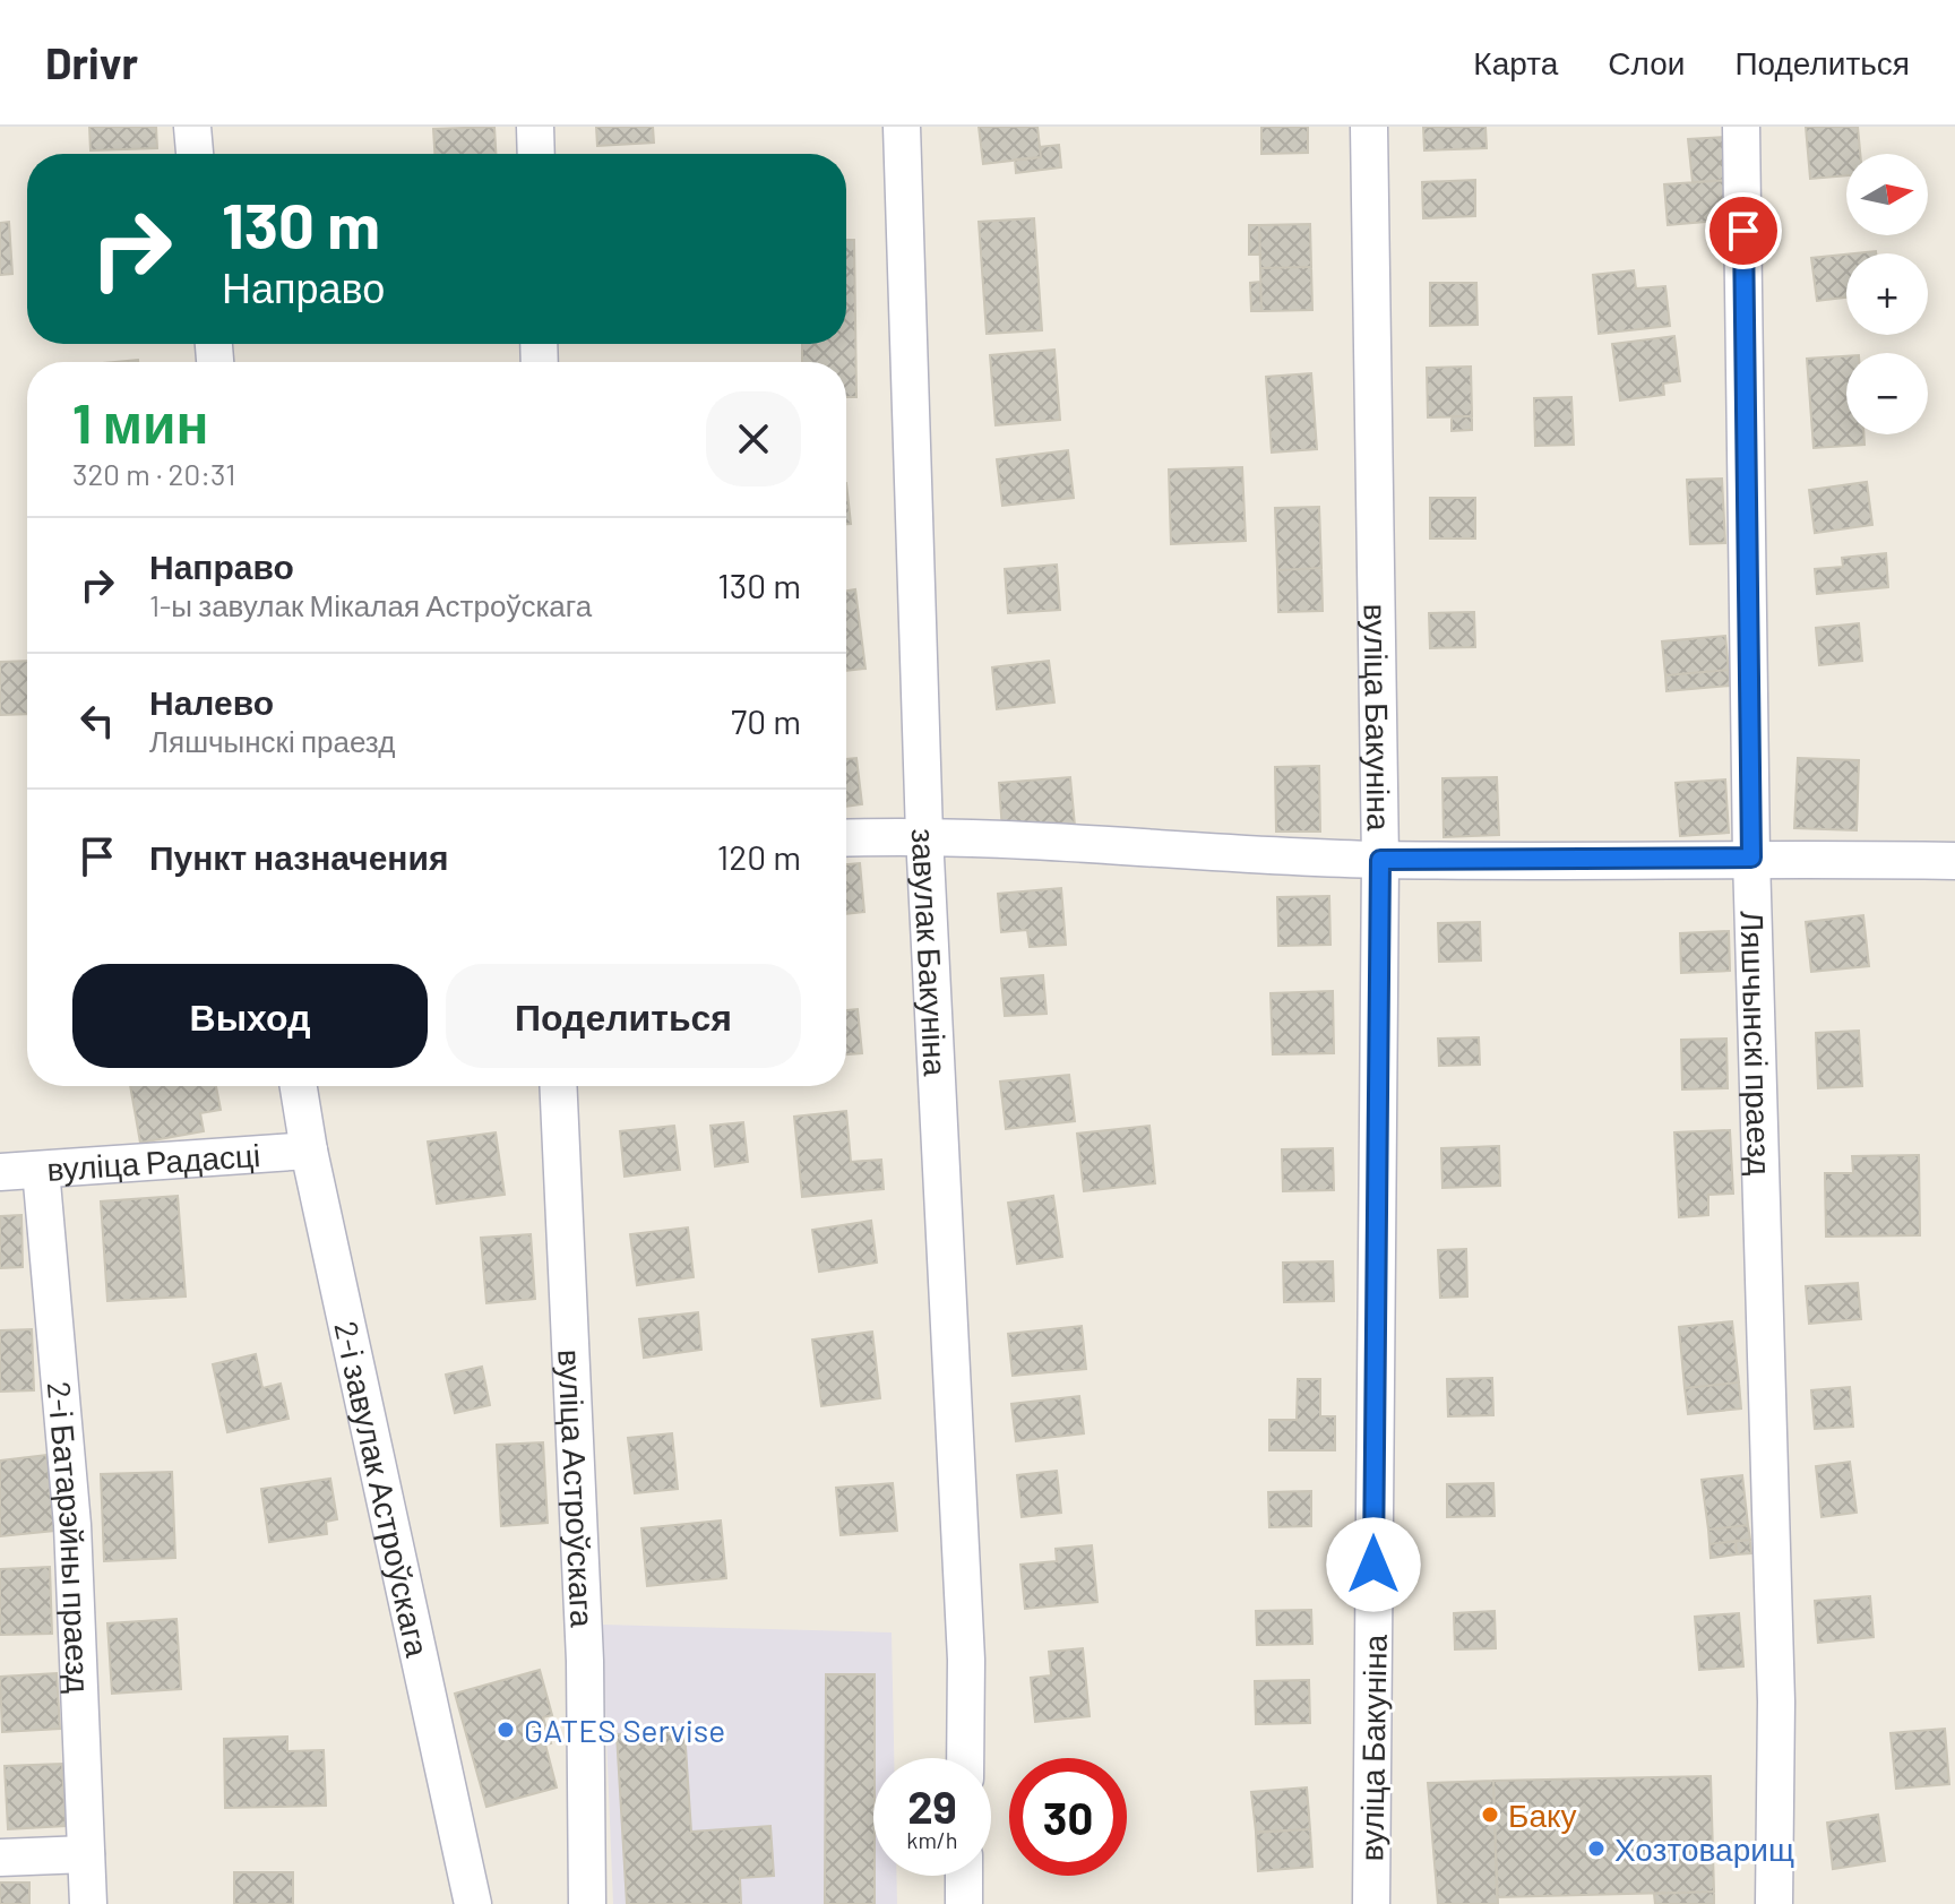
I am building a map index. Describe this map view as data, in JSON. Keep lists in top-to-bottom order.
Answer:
{
  "streets": {
    "street": [
      "вуліца Бакуніна",
      "завулак Бакуніна",
      "Ляшчынскі праезд",
      "вуліца Радасці",
      "вуліца Астроўскага",
      "2-і завулак Астроўскага",
      "2-і Батарэйны праезд"
    ]
  },
  "crossings": [
    ["вуліца Радасці", "2-і завулак Астроўскага"],
    ["вуліца Радасці", "2-і Батарэйны праезд"]
  ],
  "places": ["GATES Servise", "Баку", "Хозтоварищ"],
  "north": "right",
  "page": {
    "header": "Drivr",
    "nav": ["Карта", "Слои", "Поделиться"],
    "map_buttons": ["+", "−"],
    "turn": ["130 m", "Направо"],
    "heading": ["1 мин", "320 m · 20:31"],
    "list": [
      {
        "name": "Направо",
        "note": "1-ы завулак Мікалая Астроўскага",
        "value": "130 m"
      },
      {
        "name": "Налево",
        "note": "Ляшчынскі праезд",
        "value": "70 m"
      },
      {
        "name": "Пункт назначения",
        "value": "120 m"
      }
    ],
    "buttons": ["Выход", "Поделиться"],
    "speed": "29 km/h",
    "limit": "30"
  }
}
